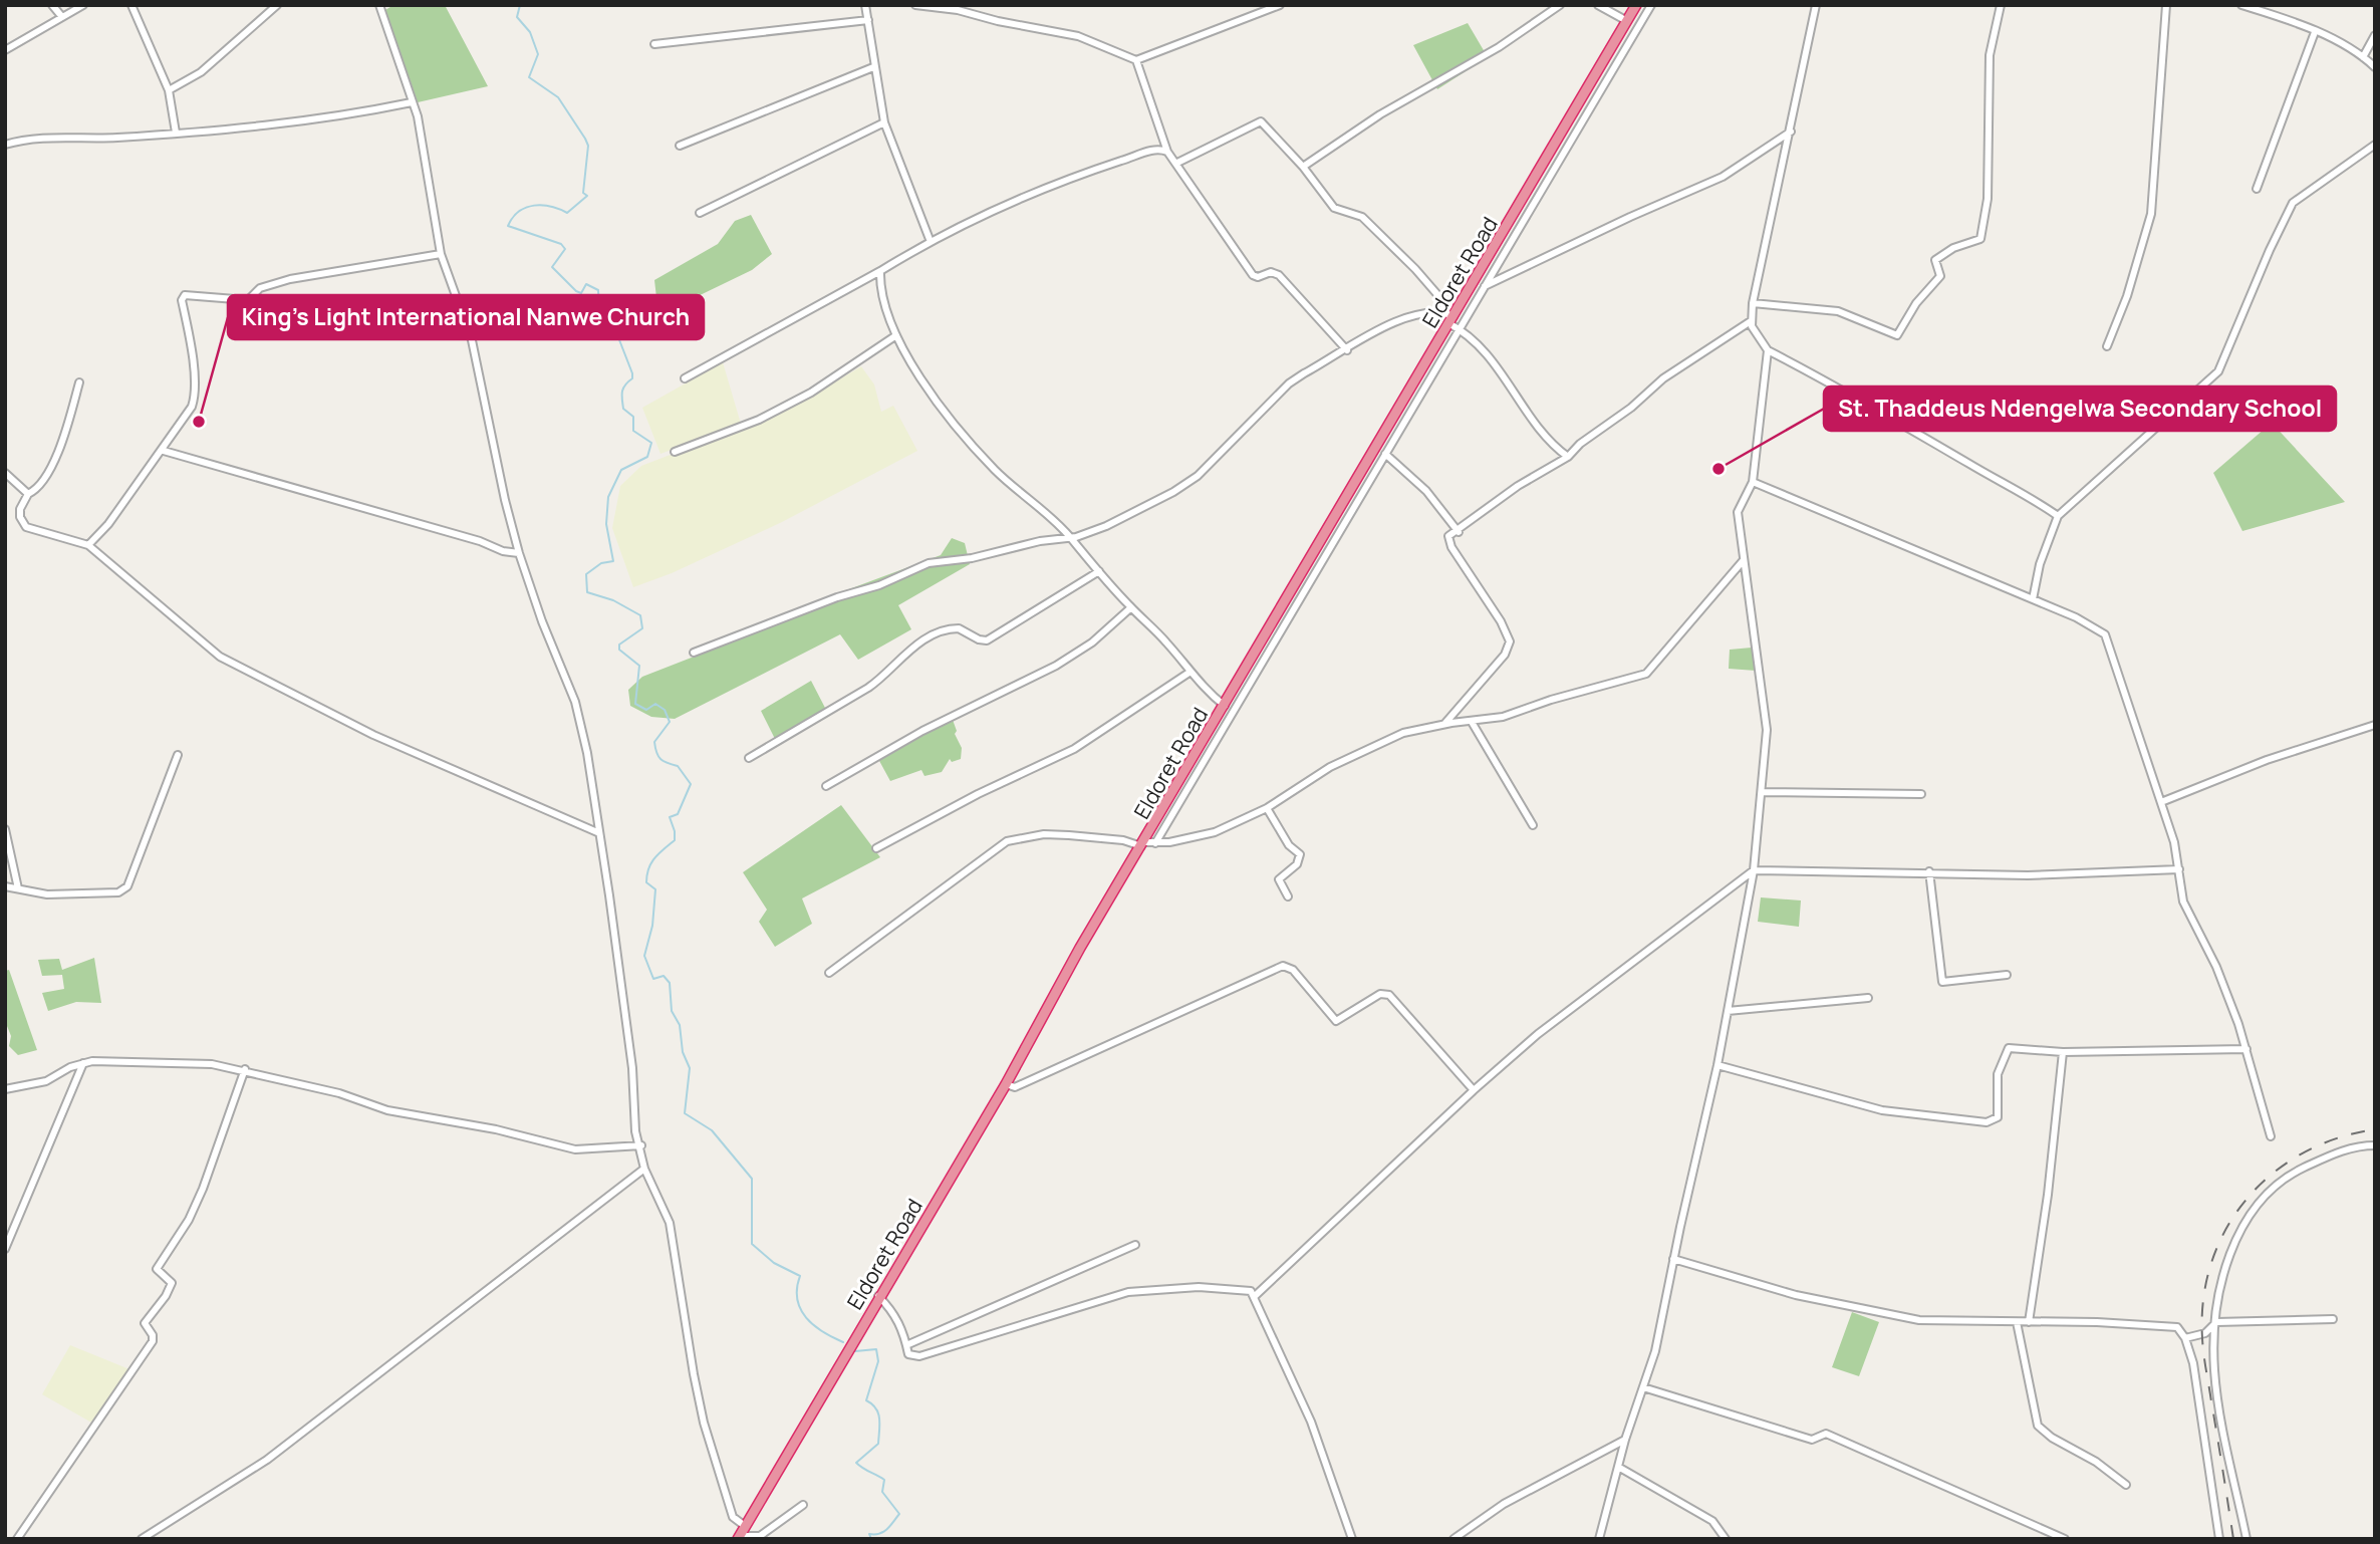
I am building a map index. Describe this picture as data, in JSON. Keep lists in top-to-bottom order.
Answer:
{
  "streets": {
    "highway": ["Eldoret Road"]
  },
  "places": ["King's Light International Nanwe Church", "St. Thaddeus Ndengelwa Secondary School"]
}
